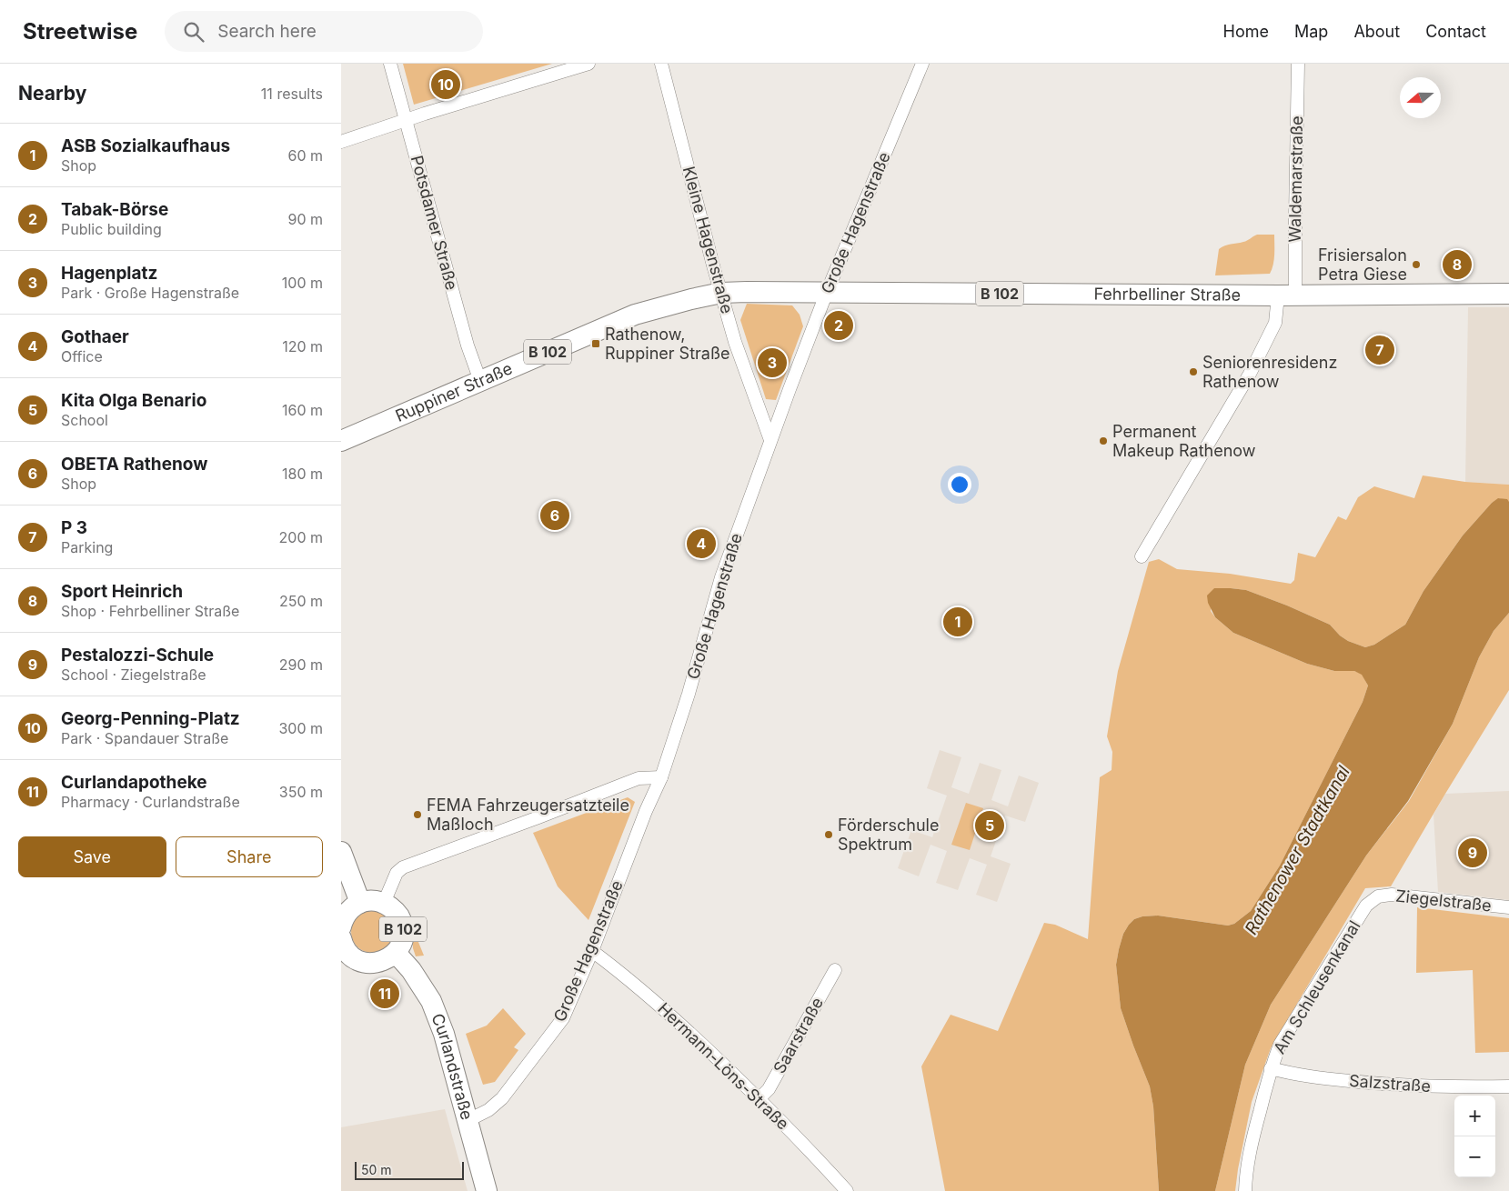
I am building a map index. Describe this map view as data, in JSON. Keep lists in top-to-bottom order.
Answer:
{
  "streets": {
    "main road": [
      "B 102",
      "Fehrbelliner Straße",
      "Ruppiner Straße",
      "Curlandstraße"
    ],
    "street": [
      "Waldemarstraße",
      "Potsdamer Straße",
      "Große Hagenstraße",
      "Kleine Hagenstraße",
      "Ziegelstraße",
      "Am Schleusenkanal",
      "Saarstraße",
      "Hermann-Löns-Straße",
      "Salzstraße"
    ]
  },
  "crossings": [
    ["Waldemarstraße", "Fehrbelliner Straße"],
    ["Potsdamer Straße", "Ruppiner Straße"],
    ["Große Hagenstraße", "Kleine Hagenstraße"],
    ["Große Hagenstraße", "B 102"],
    ["Große Hagenstraße", "Fehrbelliner Straße"],
    ["Große Hagenstraße", "Curlandstraße"],
    ["Große Hagenstraße", "Hermann-Löns-Straße"],
    ["Kleine Hagenstraße", "B 102"],
    ["Kleine Hagenstraße", "Ruppiner Straße"],
    ["B 102", "Fehrbelliner Straße"],
    ["B 102", "Ruppiner Straße"],
    ["B 102", "Curlandstraße"],
    ["Ziegelstraße", "Am Schleusenkanal"],
    ["Am Schleusenkanal", "Salzstraße"],
    ["Saarstraße", "Hermann-Löns-Straße"]
  ],
  "water": ["Rathenower Stadtkanal"],
  "places": {
    "other": [
      "Frisiersalon Petra Giese",
      "Seniorenresidenz Rathenow",
      "Permanent Makeup Rathenow",
      "FEMA Fahrzeugersatzteile Maßloch",
      "Förderschule Spektrum"
    ],
    "transit": ["Rathenow, Ruppiner Straße"]
  },
  "scale_bar": "50 m",
  "north": "left",
  "page": {
    "header": "Streetwise",
    "search": "Search here",
    "nav": [
      "Home",
      "Map",
      "About",
      "Contact"
    ],
    "heading": ["Nearby", "11 results"],
    "pins": [
      "10",
      "8",
      "2",
      "7",
      "3",
      "6",
      "4",
      "1",
      "5",
      "9",
      "11"
    ],
    "list": [
      {
        "mark": "1",
        "name": "ASB Sozialkaufhaus",
        "note": "Shop",
        "value": "60 m"
      },
      {
        "mark": "2",
        "name": "Tabak-Börse",
        "note": "Public building",
        "value": "90 m"
      },
      {
        "mark": "3",
        "name": "Hagenplatz",
        "note": "Park · Große Hagenstraße",
        "value": "100 m"
      },
      {
        "mark": "4",
        "name": "Gothaer",
        "note": "Office",
        "value": "120 m"
      },
      {
        "mark": "5",
        "name": "Kita Olga Benario",
        "note": "School",
        "value": "160 m"
      },
      {
        "mark": "6",
        "name": "OBETA Rathenow",
        "note": "Shop",
        "value": "180 m"
      },
      {
        "mark": "7",
        "name": "P 3",
        "note": "Parking",
        "value": "200 m"
      },
      {
        "mark": "8",
        "name": "Sport Heinrich",
        "note": "Shop · Fehrbelliner Straße",
        "value": "250 m"
      },
      {
        "mark": "9",
        "name": "Pestalozzi-Schule",
        "note": "School · Ziegelstraße",
        "value": "290 m"
      },
      {
        "mark": "10",
        "name": "Georg-Penning-Platz",
        "note": "Park · Spandauer Straße",
        "value": "300 m"
      },
      {
        "mark": "11",
        "name": "Curlandapotheke",
        "note": "Pharmacy · Curlandstraße",
        "value": "350 m"
      }
    ],
    "buttons": ["Save", "Share"],
    "map_buttons": ["+", "−"],
    "scale": "50 m"
  }
}
